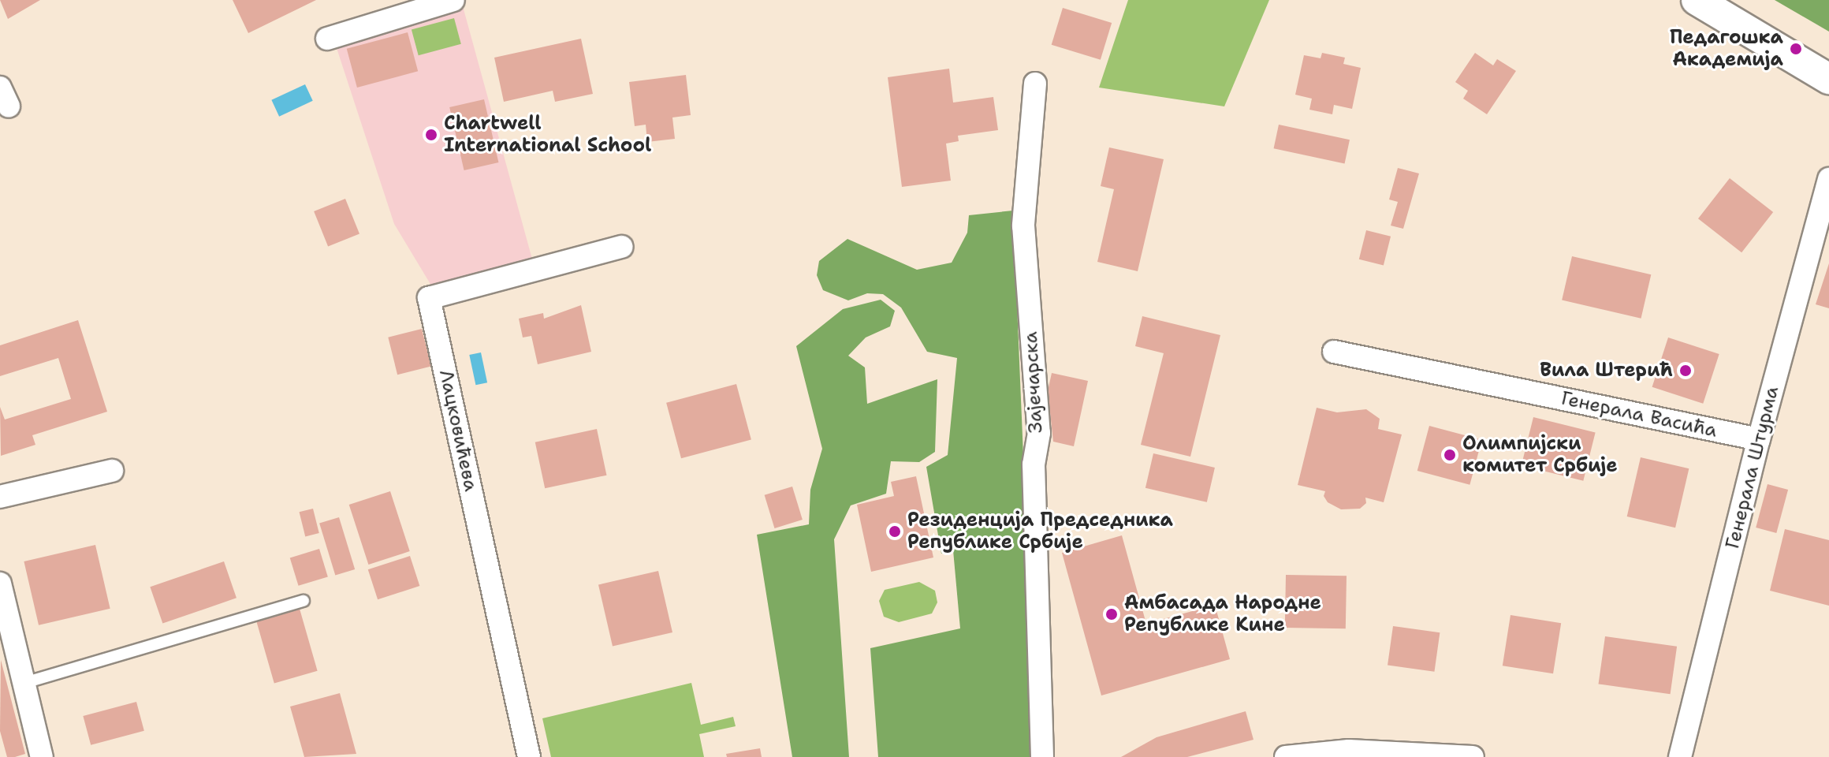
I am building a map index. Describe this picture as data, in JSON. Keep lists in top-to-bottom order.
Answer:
{
  "streets": {
    "street": [
      "Зајечарска",
      "Генерала Васића",
      "Лацковићева",
      "Генерала Штурма"
    ]
  },
  "crossings": [
    ["Генерала Васића", "Генерала Штурма"]
  ],
  "places": [
    "Педагошка Академија",
    "Chartwell International School",
    "Вила Штерић",
    "Олимпијски комитет Србије",
    "Резиденција Председника Републике Србије",
    "Амбасада Народне Републике Кине"
  ]
}
